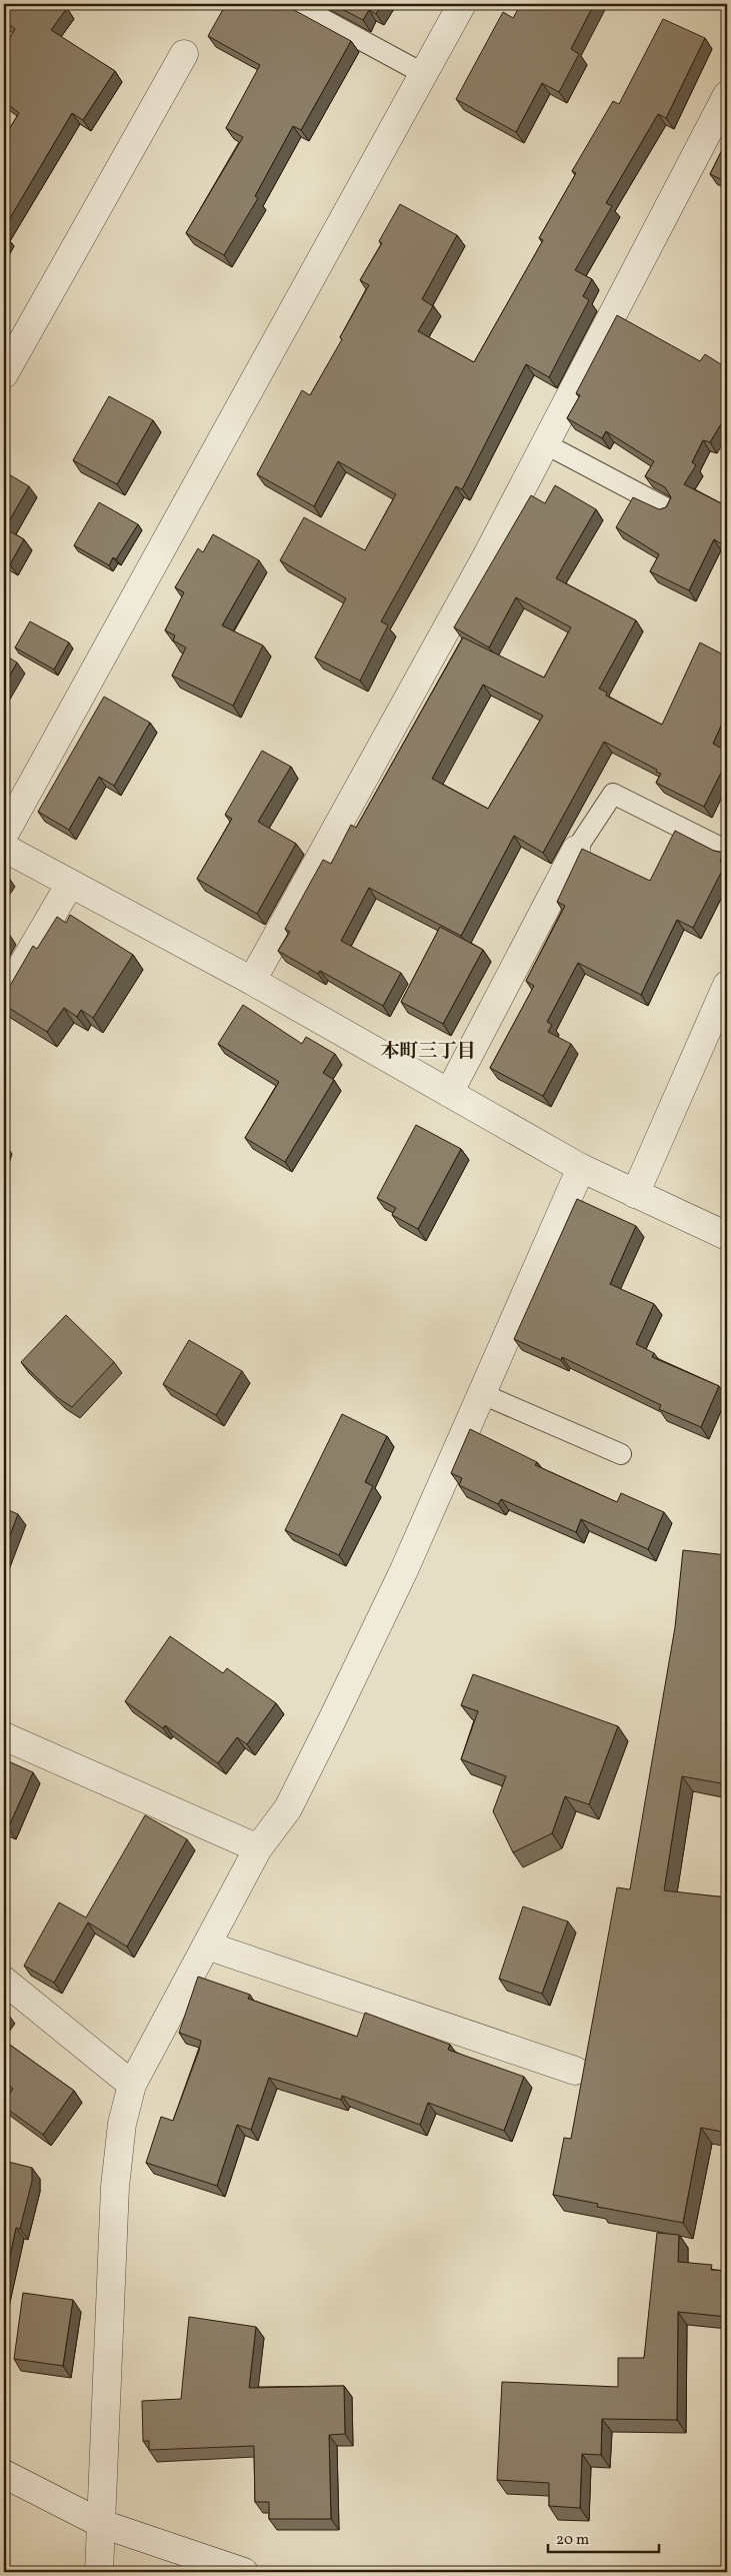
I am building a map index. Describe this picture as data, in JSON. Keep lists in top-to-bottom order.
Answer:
{
  "districts": ["本町三丁目"],
  "scale_bar": "20 m"
}
